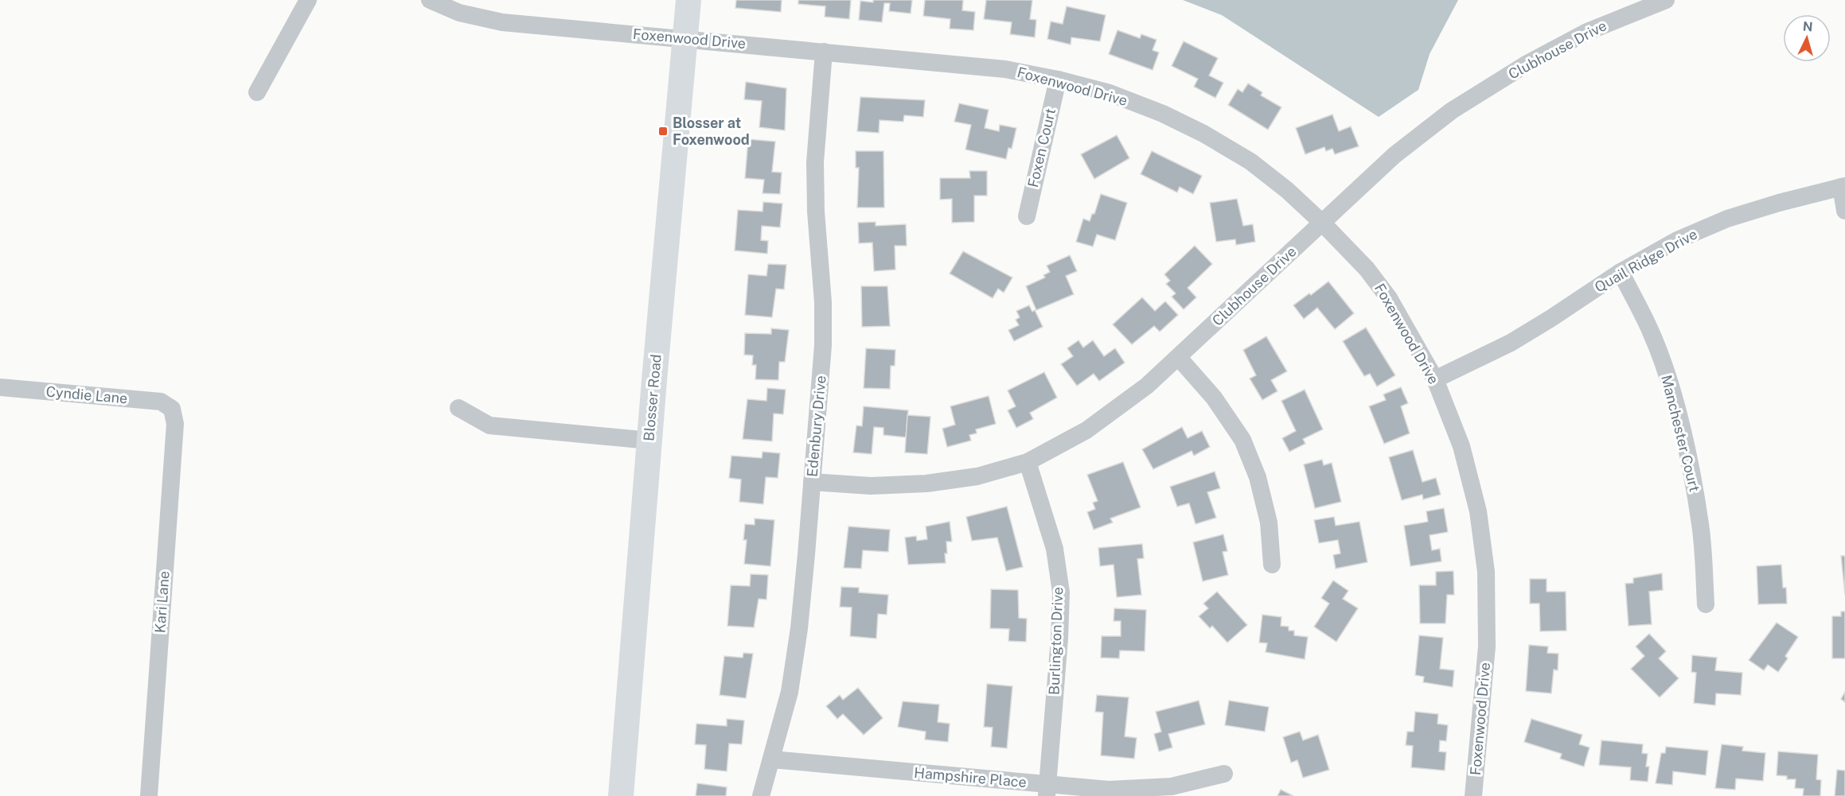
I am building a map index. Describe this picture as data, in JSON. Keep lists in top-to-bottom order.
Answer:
{
  "streets": {
    "street": [
      "Foxenwood Drive",
      "Clubhouse Drive",
      "Foxen Court",
      "Quail Ridge Drive",
      "Cyndie Lane",
      "Blosser Road",
      "Edenbury Drive",
      "Manchester Court",
      "Kari Lane",
      "Burlington Drive",
      "Hampshire Place"
    ]
  },
  "crossings": [
    ["Foxenwood Drive", "Clubhouse Drive"],
    ["Foxenwood Drive", "Foxen Court"],
    ["Foxenwood Drive", "Quail Ridge Drive"],
    ["Foxenwood Drive", "Blosser Road"],
    ["Foxenwood Drive", "Edenbury Drive"],
    ["Clubhouse Drive", "Edenbury Drive"],
    ["Clubhouse Drive", "Burlington Drive"],
    ["Quail Ridge Drive", "Manchester Court"],
    ["Cyndie Lane", "Kari Lane"],
    ["Edenbury Drive", "Hampshire Place"],
    ["Burlington Drive", "Hampshire Place"]
  ],
  "places": {
    "transit": ["Blosser at Foxenwood"]
  },
  "north": "top"
}
